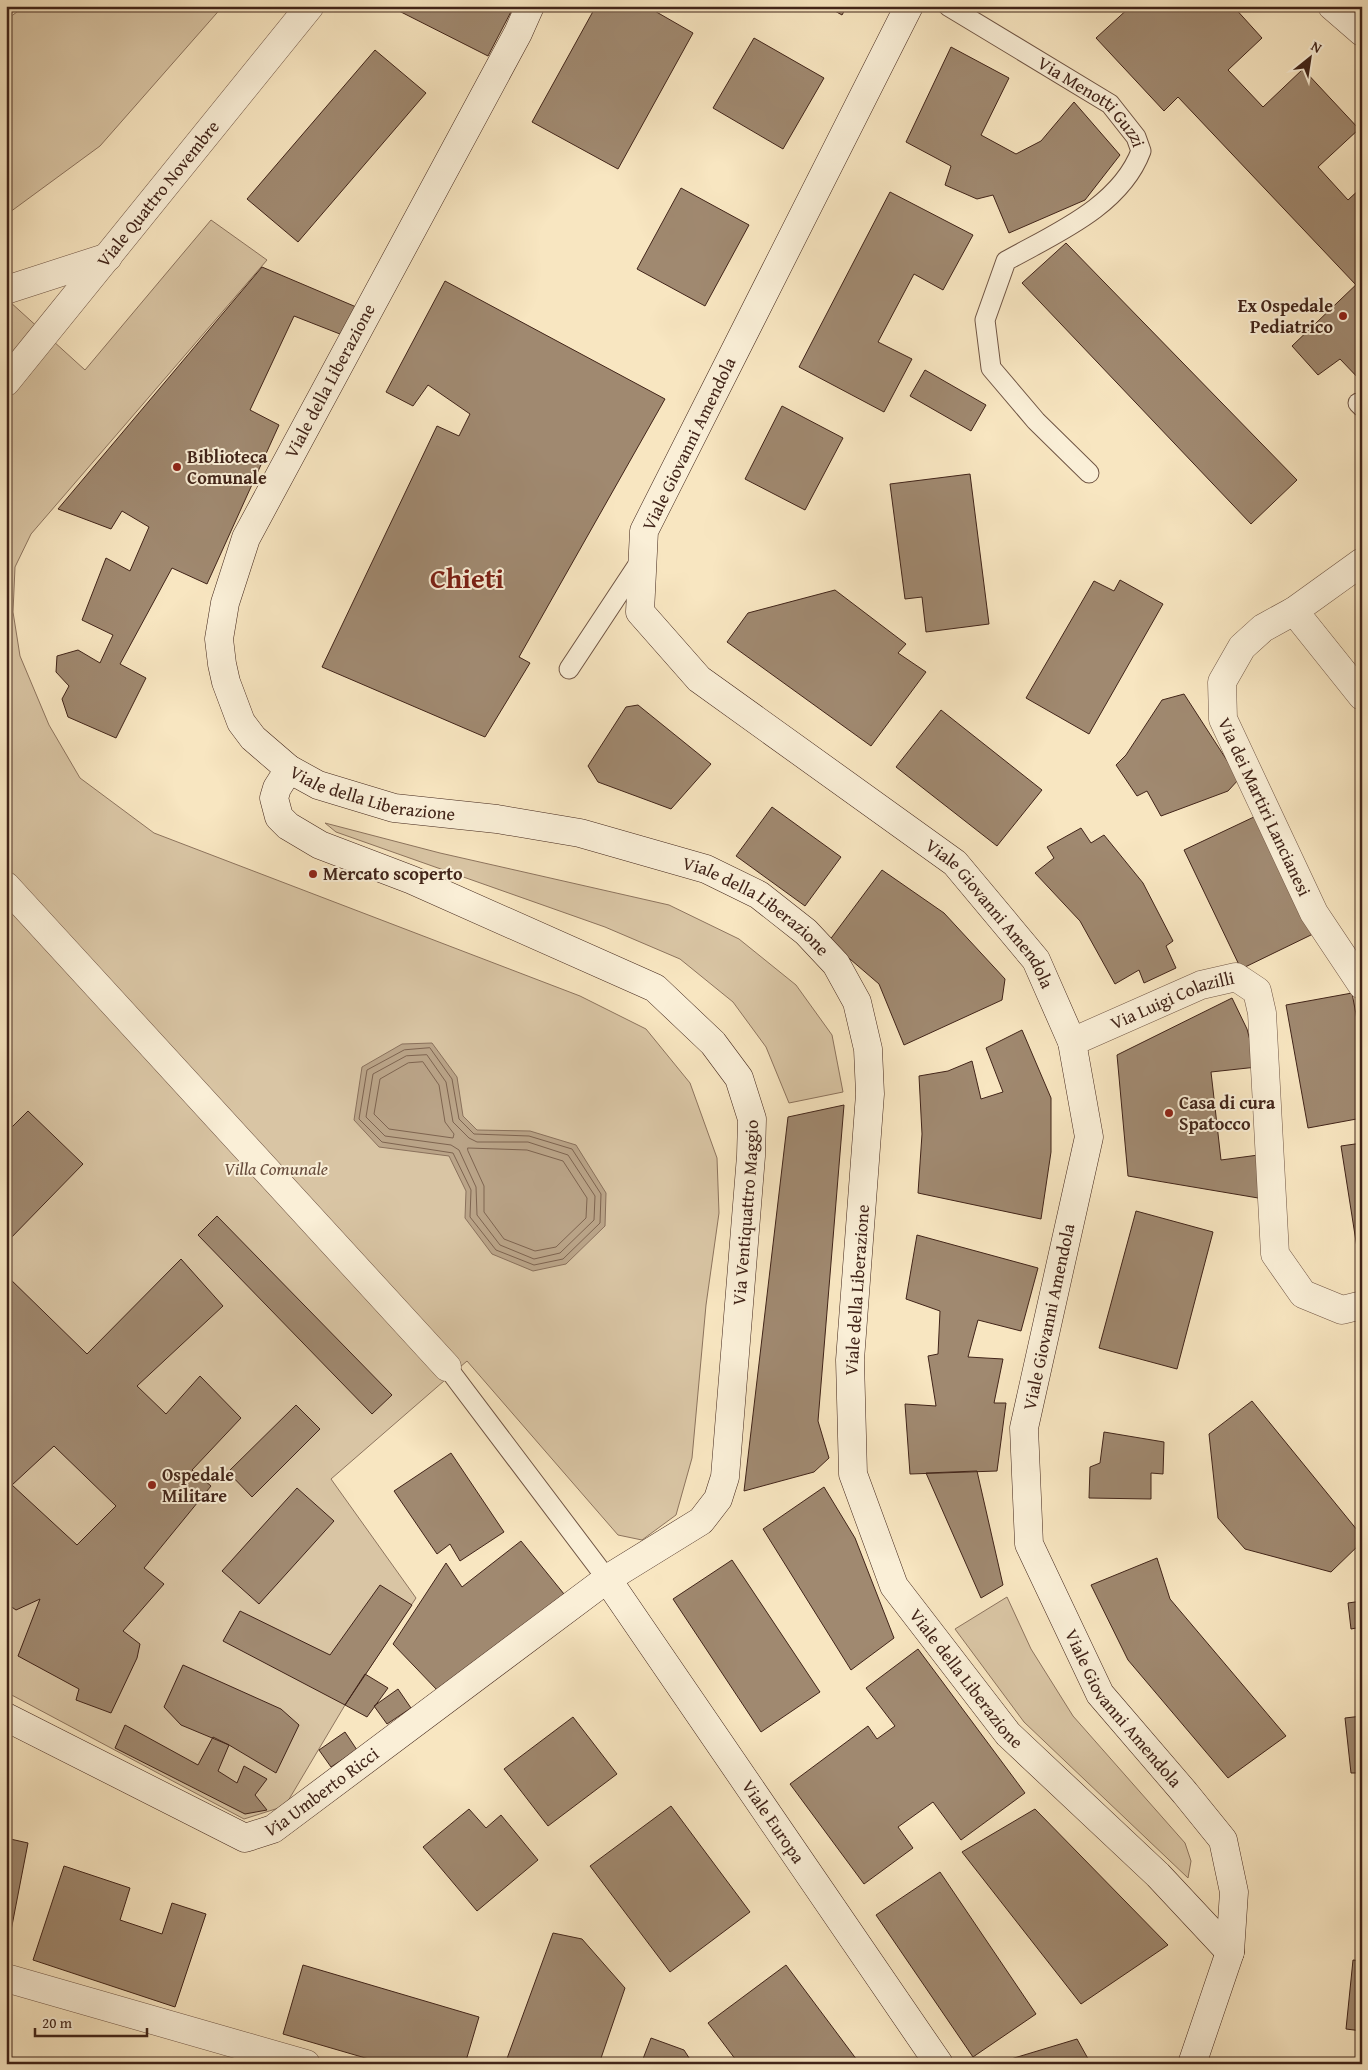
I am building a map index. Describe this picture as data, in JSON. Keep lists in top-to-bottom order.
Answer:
{
  "streets": {
    "street": [
      "Viale Quattro Novembre",
      "Viale della Liberazione",
      "Viale Giovanni Amendola",
      "Via dei Martiri Lancianesi",
      "Via Luigi Colazilli",
      "Via Ventiquattro Maggio",
      "Via Umberto Ricci",
      "Viale Europa"
    ],
    "lane": ["Via Menotti Guzzi"]
  },
  "crossings": [
    ["Viale della Liberazione", "Viale Giovanni Amendola"],
    ["Viale della Liberazione", "Via Ventiquattro Maggio"],
    ["Viale Giovanni Amendola", "Via Luigi Colazilli"],
    ["Via Ventiquattro Maggio", "Via Umberto Ricci"],
    ["Via Ventiquattro Maggio", "Viale Europa"],
    ["Via Umberto Ricci", "Viale Europa"]
  ],
  "districts": ["Chieti"],
  "parks": ["Villa Comunale"],
  "places": [
    "Ex Ospedale Pediatrico",
    "Biblioteca Comunale",
    "Mercato scoperto",
    "Casa di cura Spatocco",
    "Ospedale Militare"
  ],
  "scale_bar": "20 m",
  "north": "top right"
}
